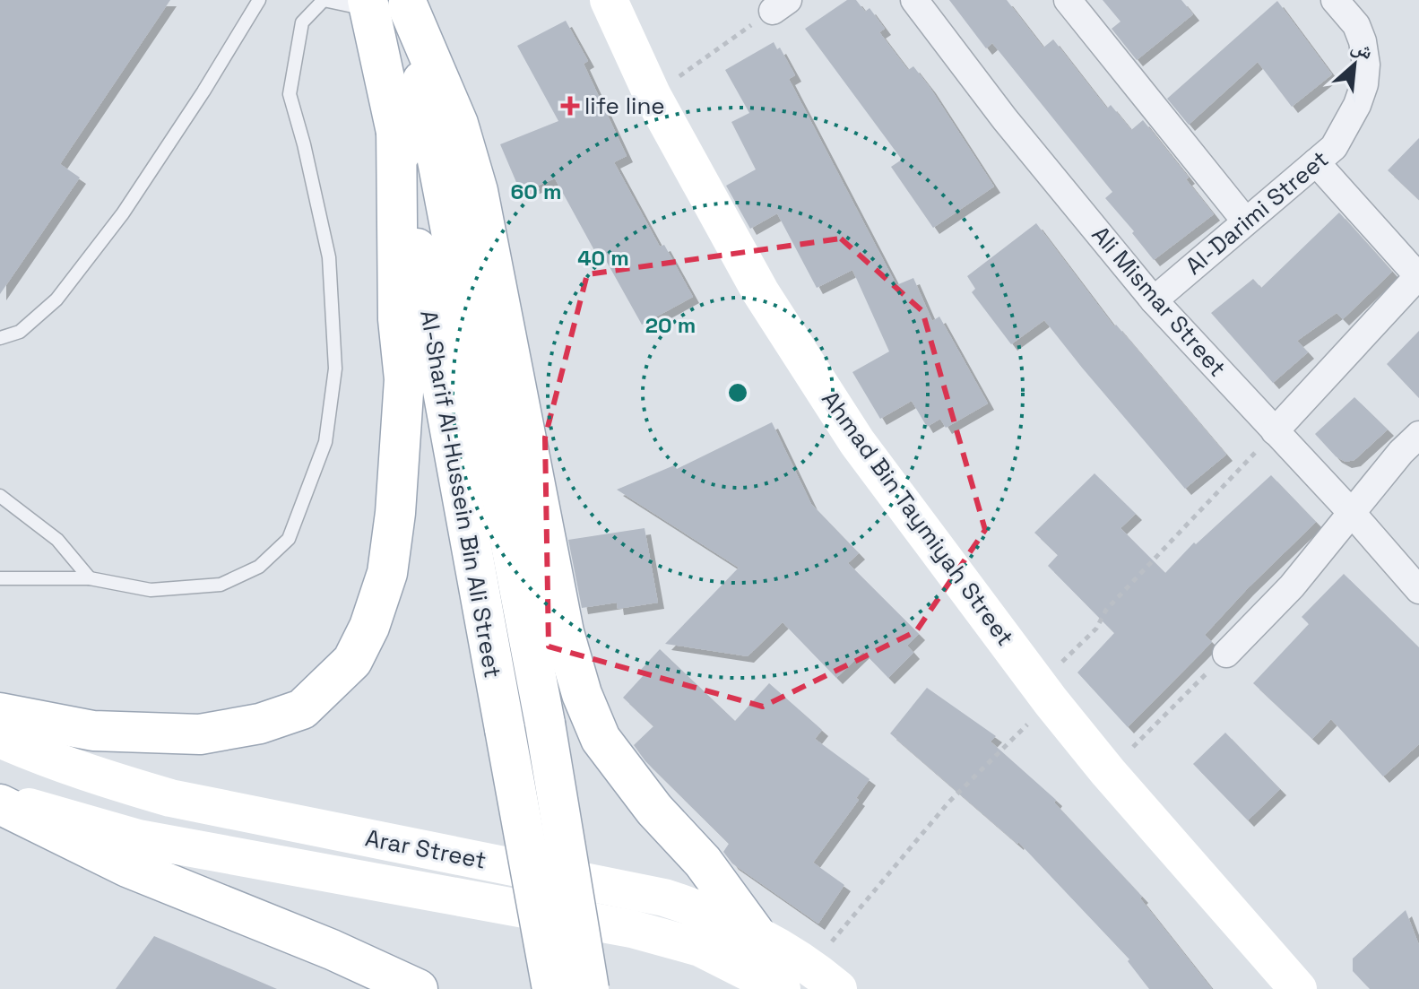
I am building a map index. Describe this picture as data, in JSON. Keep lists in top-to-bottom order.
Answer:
{
  "streets": {
    "main road": ["Al-Sharif Al-Hussein Bin Ali Street", "Ahmad Bin Taymiyah Street", "Arar Street"],
    "street": ["Al-Darimi Street", "Ali Mismar Street"]
  },
  "crossings": [
    ["Al-Darimi Street", "Ali Mismar Street"]
  ],
  "places": {
    "health": ["life line"]
  },
  "north": "top right",
  "rings": ["60 m", "40 m", "20 m"]
}
